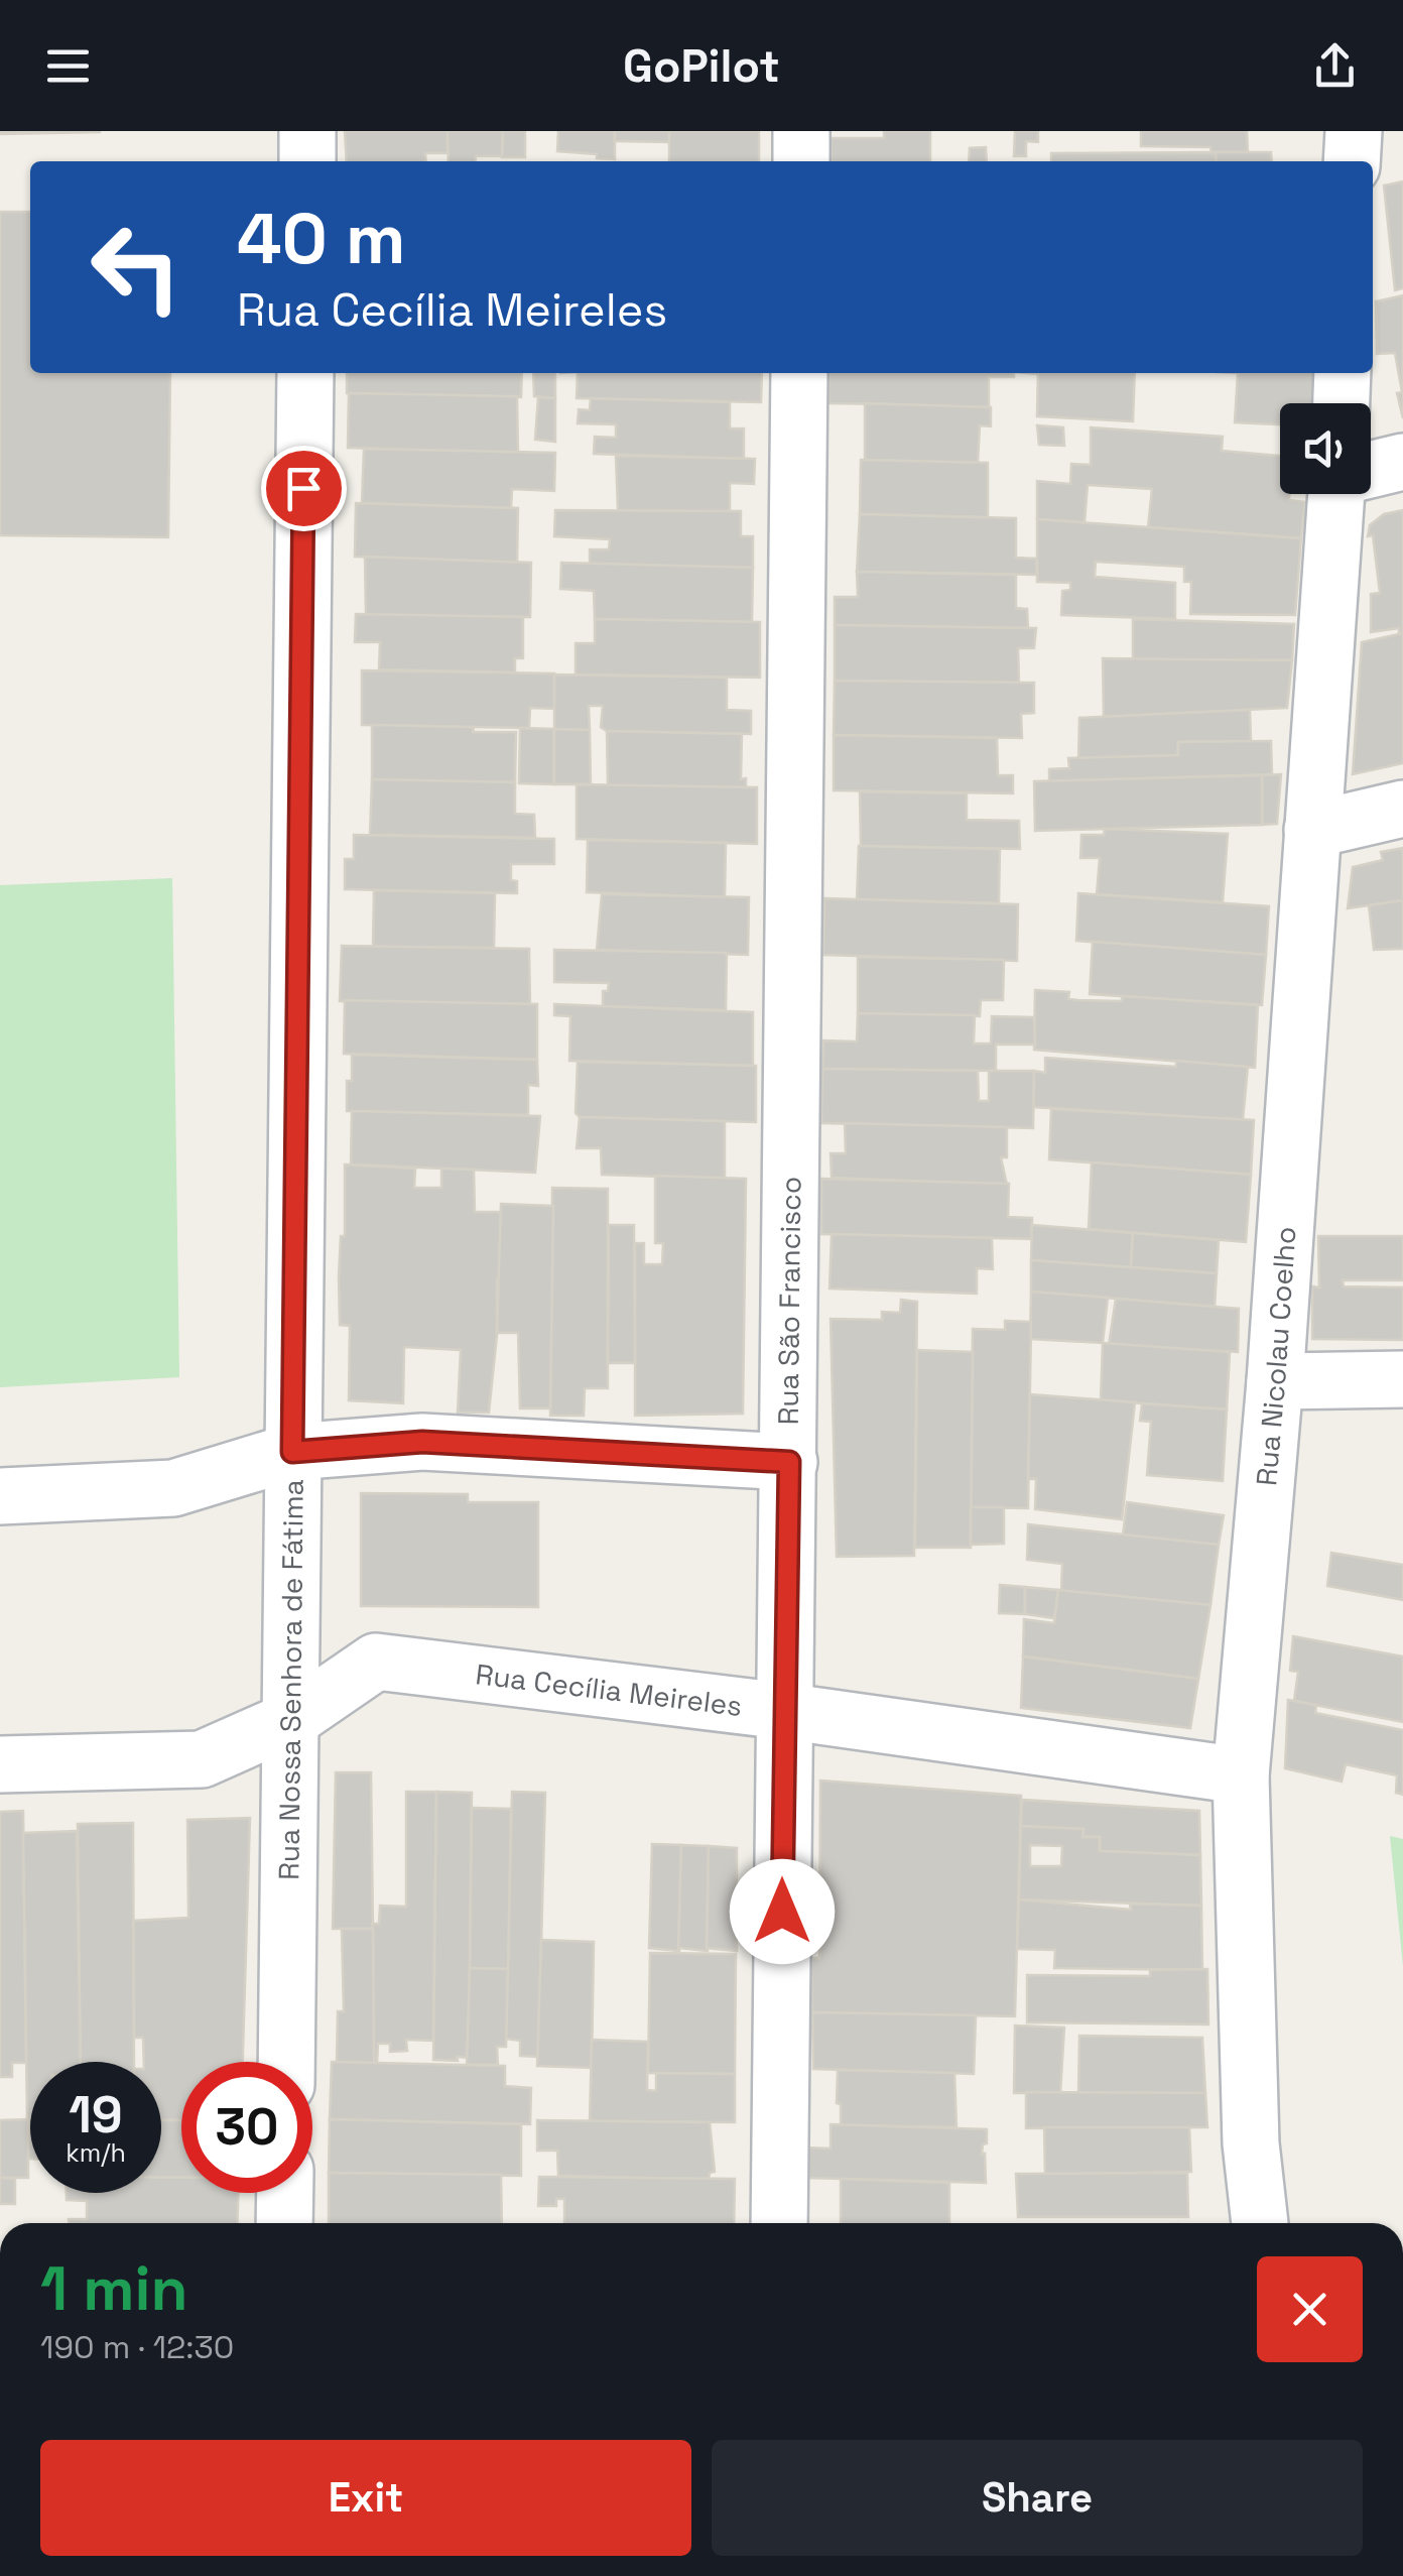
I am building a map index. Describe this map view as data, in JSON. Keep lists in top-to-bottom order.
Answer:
{
  "streets": {
    "street": [
      "Rua São Francisco",
      "Rua Nicolau Coelho",
      "Rua Nossa Senhora de Fátima",
      "Rua Cecília Meireles"
    ]
  },
  "crossings": [
    ["Rua São Francisco", "Rua Cecília Meireles"],
    ["Rua Nicolau Coelho", "Rua Cecília Meireles"],
    ["Rua Nossa Senhora de Fátima", "Rua Cecília Meireles"]
  ],
  "page": {
    "header": "GoPilot",
    "turn": ["40 m", "Rua Cecília Meireles"],
    "speed": "19 km/h",
    "limit": "30",
    "heading": ["1 min", "190 m · 12:30"],
    "buttons": ["Exit", "Share"]
  }
}
